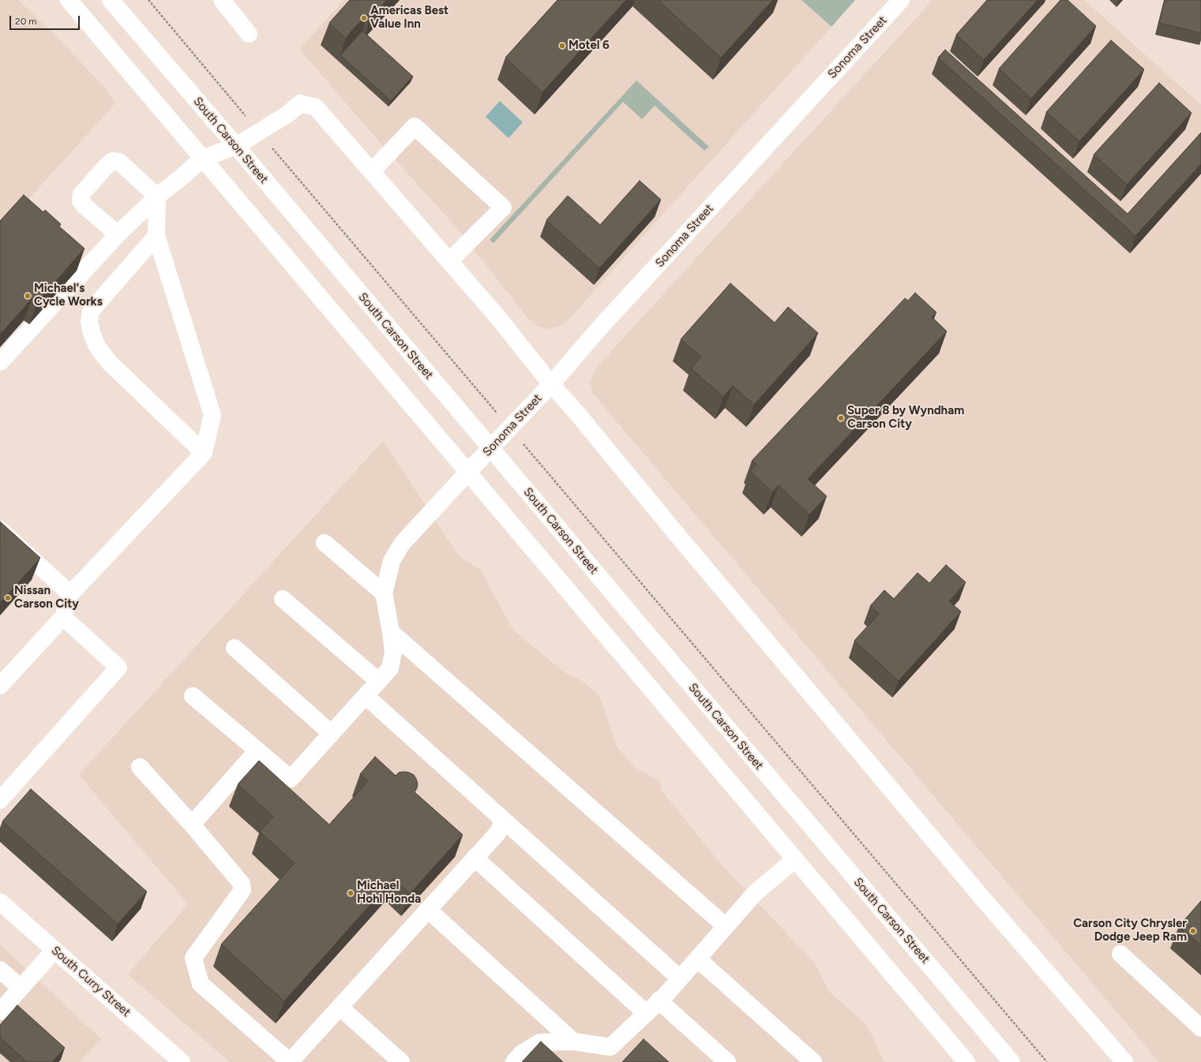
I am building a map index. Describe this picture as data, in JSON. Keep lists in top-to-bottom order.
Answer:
{
  "streets": {
    "main road": ["Sonoma Street", "South Carson Street", "South Curry Street"]
  },
  "crossings": [
    ["Sonoma Street", "South Carson Street"]
  ],
  "places": [
    "Americas Best Value Inn",
    "Motel 6",
    "Michael's Cycle Works",
    "Super 8 by Wyndham Carson City",
    "Nissan Carson City",
    "Michael Hohl Honda",
    "Carson City Chrysler Dodge Jeep Ram"
  ],
  "scale_bar": "20 m"
}
